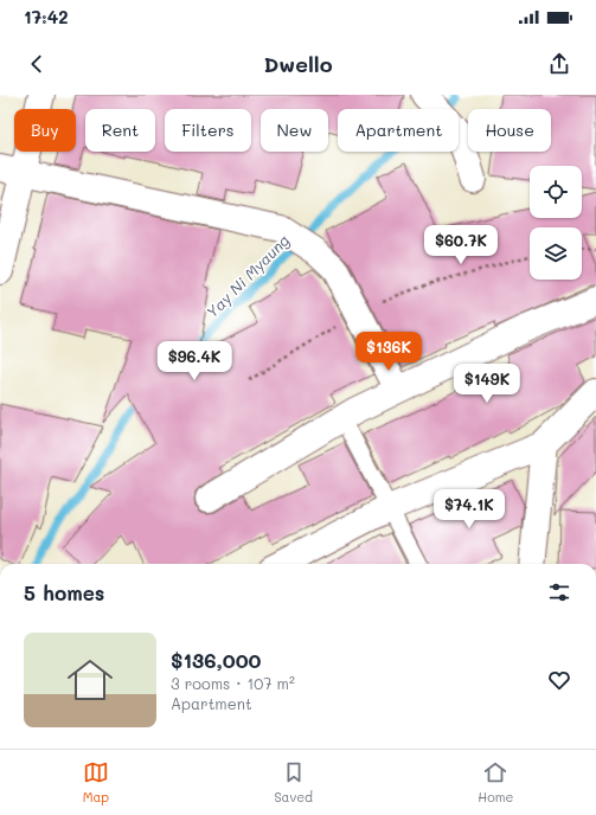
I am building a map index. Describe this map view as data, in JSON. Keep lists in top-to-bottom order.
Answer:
{
  "water": ["Yay Ni Myaung"],
  "page": {
    "status": "17:42",
    "header": "Dwello",
    "chip": [
      "Buy",
      "Rent",
      "Filters",
      "New",
      "Apartment",
      "House"
    ],
    "price": [
      "$60.7K",
      "$136K",
      "$96.4K",
      "$149K",
      "$74.1K"
    ],
    "heading": "5 homes",
    "list": [
      {
        "name": "$136,000",
        "note": "3 rooms · 107 m² · Apartment"
      }
    ],
    "tabs": ["Map", "Saved", "Home"]
  }
}
